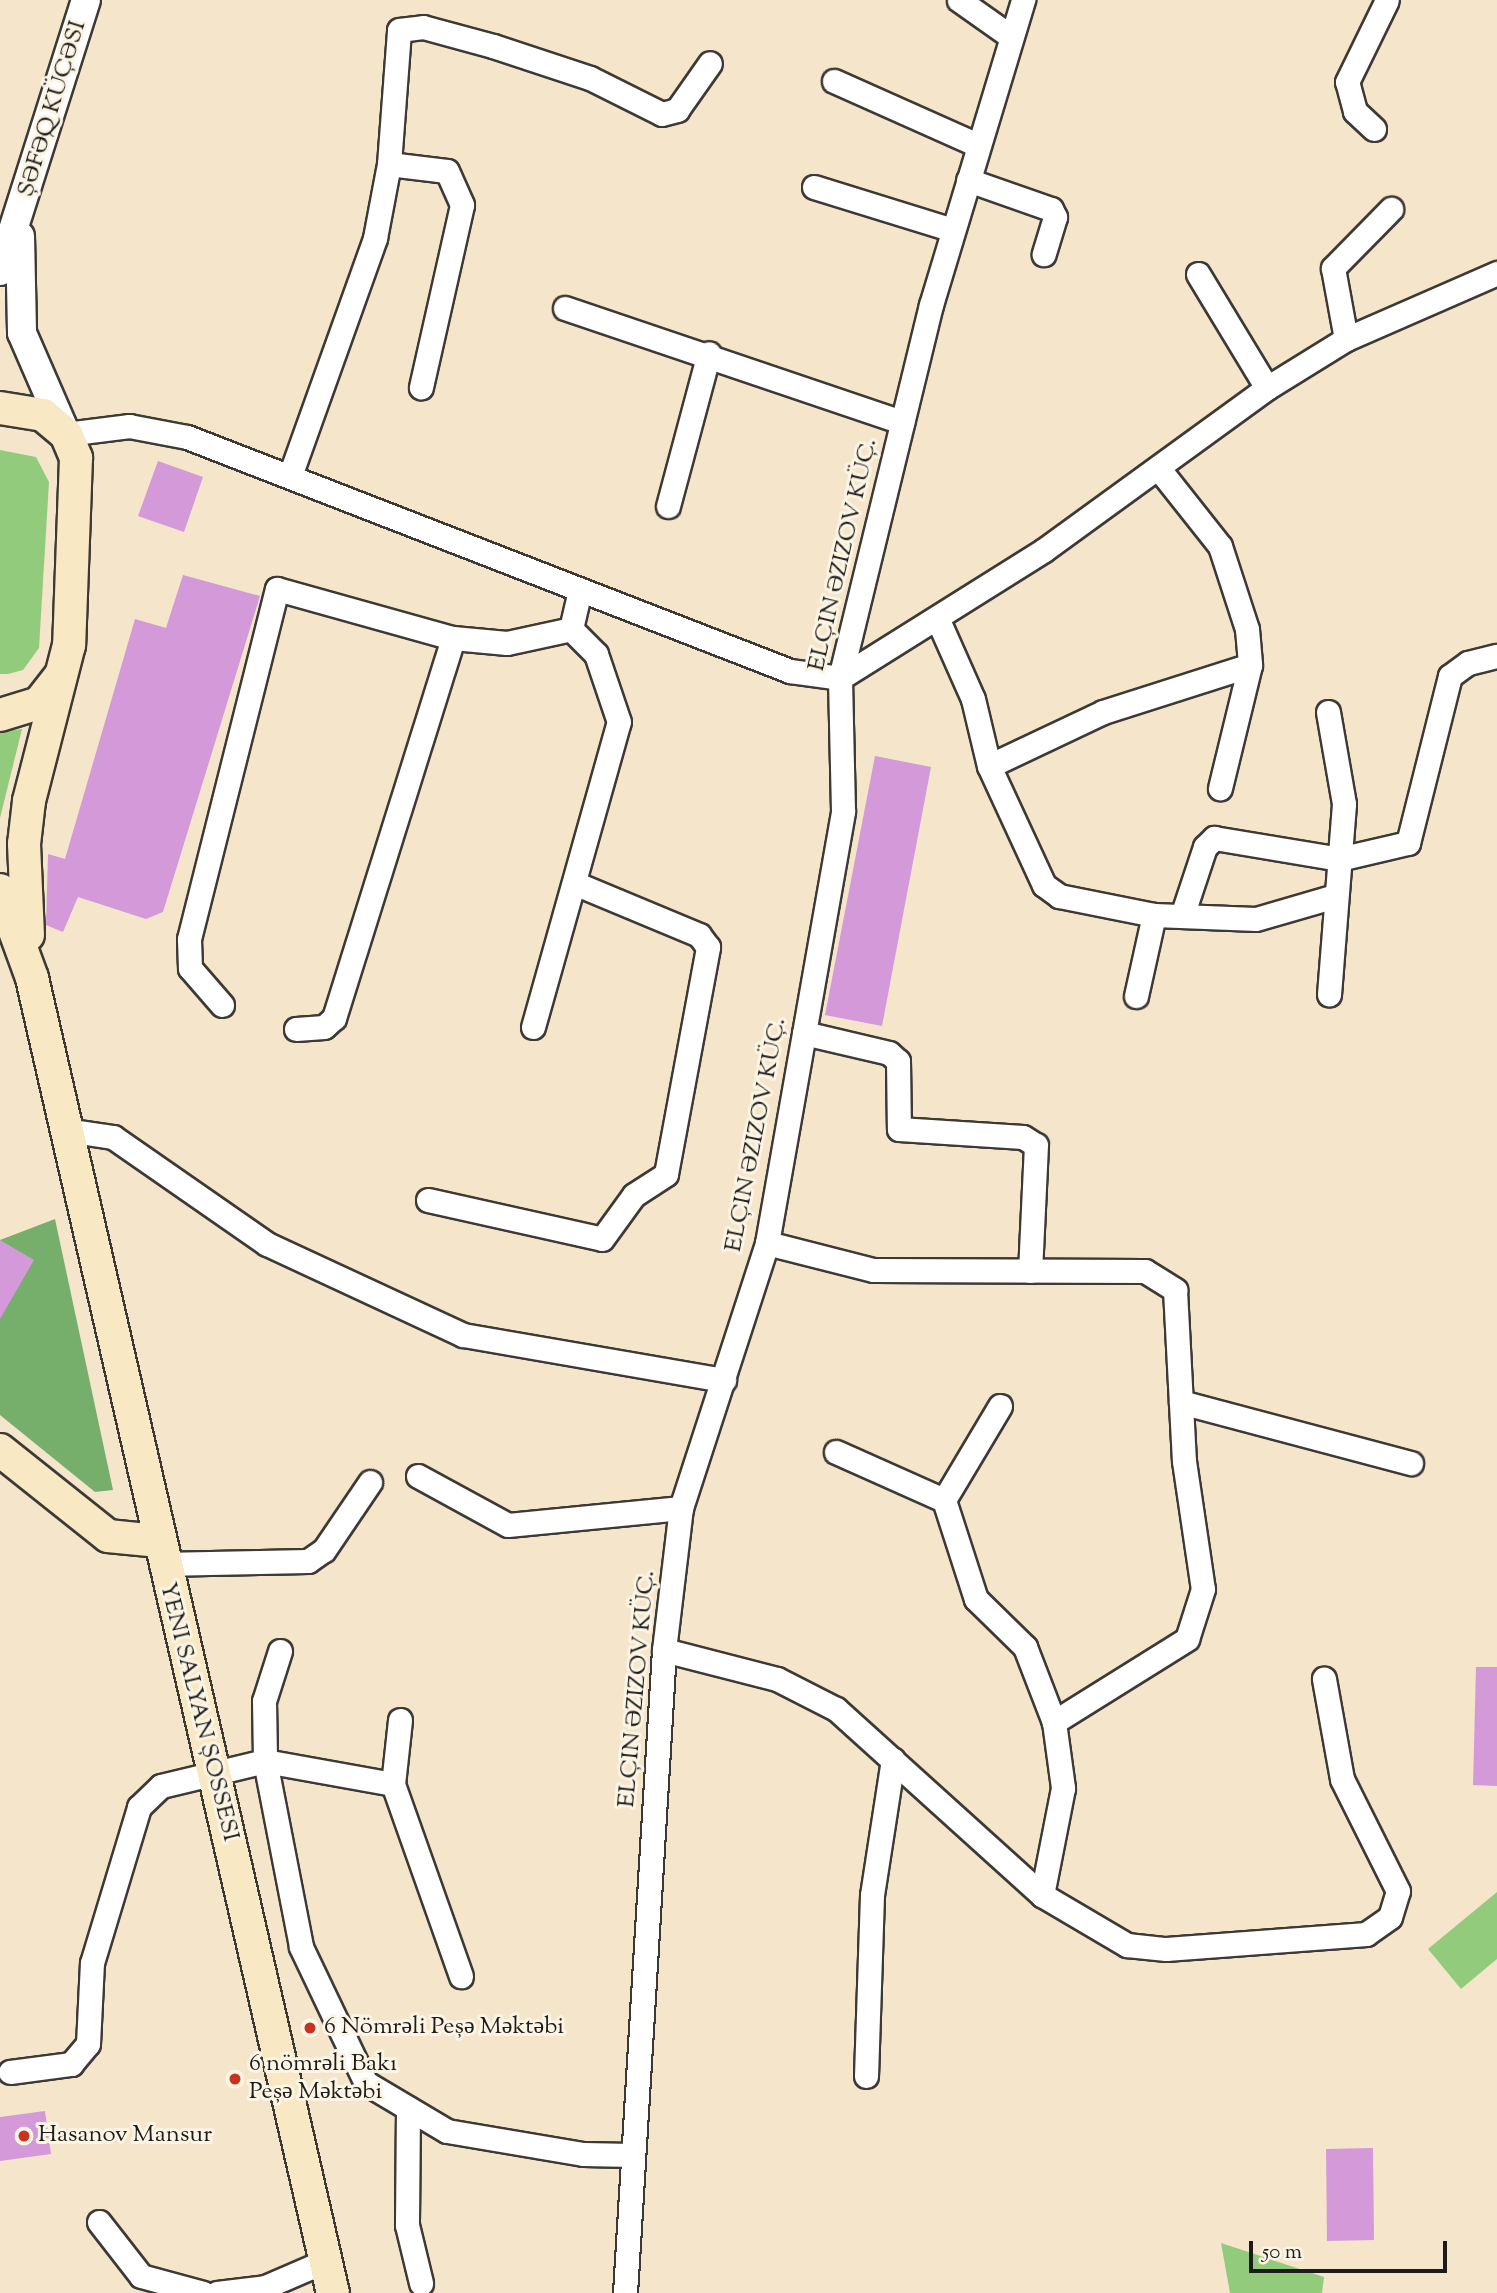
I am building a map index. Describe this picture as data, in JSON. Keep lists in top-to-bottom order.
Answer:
{
  "streets": {
    "main road": ["YENI SALYAN ŞOSSESI"],
    "street": ["ŞƏFƏQ KÜÇƏSI", "ELÇIN ƏZIZOV KÜÇ."]
  },
  "places": ["6 Nömrəli Peşə Məktəbi", "6 nömrəli Bakı Peşə Məktəbi", "Hasanov Mansur"],
  "scale_bar": "50 m"
}
